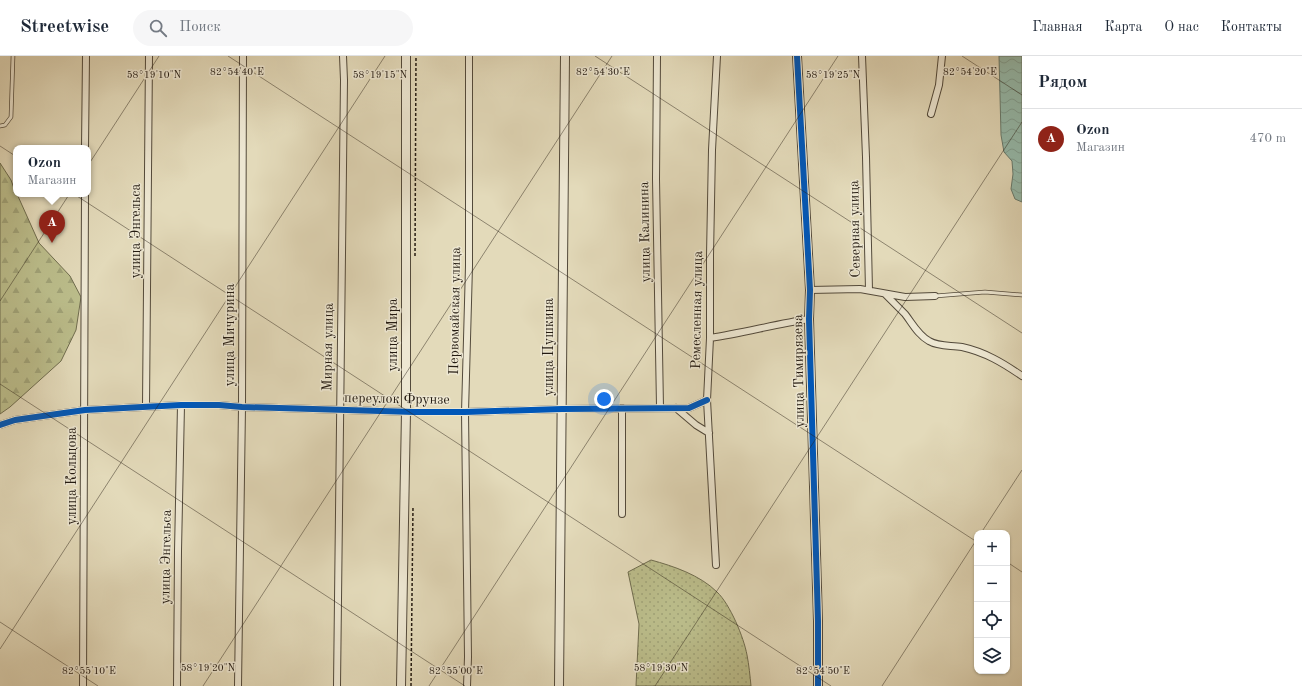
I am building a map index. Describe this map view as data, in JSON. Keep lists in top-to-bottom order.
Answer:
{
  "streets": {
    "street": [
      "Северная улица",
      "улица Энгельса",
      "улица Калинина",
      "Ремесленная улица",
      "Первомайская улица",
      "улица Мичурина",
      "улица Мира",
      "Мирная улица",
      "улица Пушкина",
      "улица Тимирязева",
      "переулок Фрунзе",
      "улица Кольцова"
    ]
  },
  "crossings": [
    ["улица Энгельса", "переулок Фрунзе"],
    ["улица Калинина", "переулок Фрунзе"],
    ["Ремесленная улица", "переулок Фрунзе"],
    ["Первомайская улица", "переулок Фрунзе"],
    ["улица Мичурина", "переулок Фрунзе"],
    ["улица Мира", "переулок Фрунзе"],
    ["Мирная улица", "переулок Фрунзе"],
    ["улица Пушкина", "переулок Фрунзе"],
    ["переулок Фрунзе", "улица Кольцова"]
  ],
  "page": {
    "header": "Streetwise",
    "search": "Поиск",
    "nav": [
      "Главная",
      "Карта",
      "О нас",
      "Контакты"
    ],
    "heading": "Рядом",
    "list": [
      {
        "mark": "A",
        "name": "Ozon",
        "note": "Магазин",
        "value": "470 m"
      }
    ],
    "popup": ["Ozon", "Магазин"],
    "pins": "A",
    "map_buttons": ["+", "−"]
  },
  "coordinates": [
    "82°54'40\"E",
    "82°54'30\"E",
    "82°54'20\"E",
    "58°19'15\"N",
    "58°19'10\"N",
    "58°19'25\"N",
    "58°19'20\"N",
    "58°19'30\"N",
    "82°55'10\"E",
    "82°55'00\"E",
    "82°54'50\"E"
  ]
}
